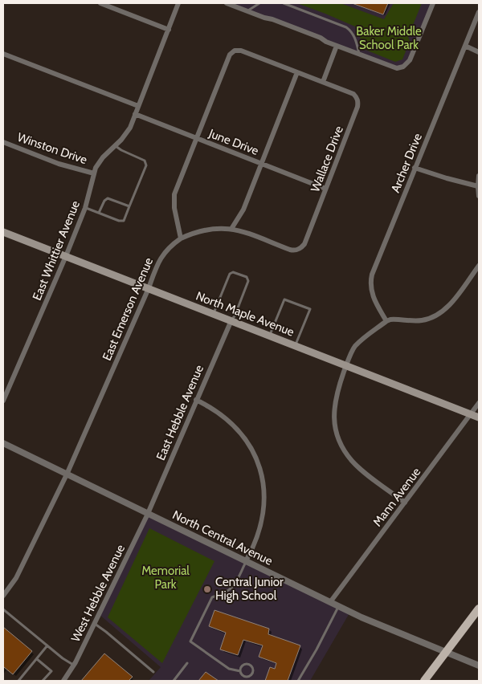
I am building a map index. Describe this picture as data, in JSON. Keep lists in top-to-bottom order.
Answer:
{
  "streets": {
    "main road": ["North Maple Avenue"],
    "street": [
      "June Drive",
      "Winston Drive",
      "Wallace Drive",
      "Archer Drive",
      "East Whittier Avenue",
      "East Emerson Avenue",
      "East Hebble Avenue",
      "Mann Avenue",
      "North Central Avenue",
      "West Hebble Avenue"
    ]
  },
  "crossings": [
    ["June Drive", "Wallace Drive"],
    ["June Drive", "East Whittier Avenue"],
    ["Winston Drive", "East Whittier Avenue"],
    ["Wallace Drive", "East Emerson Avenue"],
    ["East Whittier Avenue", "North Maple Avenue"],
    ["East Emerson Avenue", "North Maple Avenue"],
    ["East Emerson Avenue", "North Central Avenue"],
    ["North Maple Avenue", "East Hebble Avenue"],
    ["North Maple Avenue", "Mann Avenue"],
    ["East Hebble Avenue", "North Central Avenue"],
    ["East Hebble Avenue", "West Hebble Avenue"],
    ["Mann Avenue", "North Central Avenue"],
    ["North Central Avenue", "West Hebble Avenue"]
  ],
  "parks": ["Baker Middle School Park", "Memorial Park"],
  "places": ["Central Junior High School"]
}
